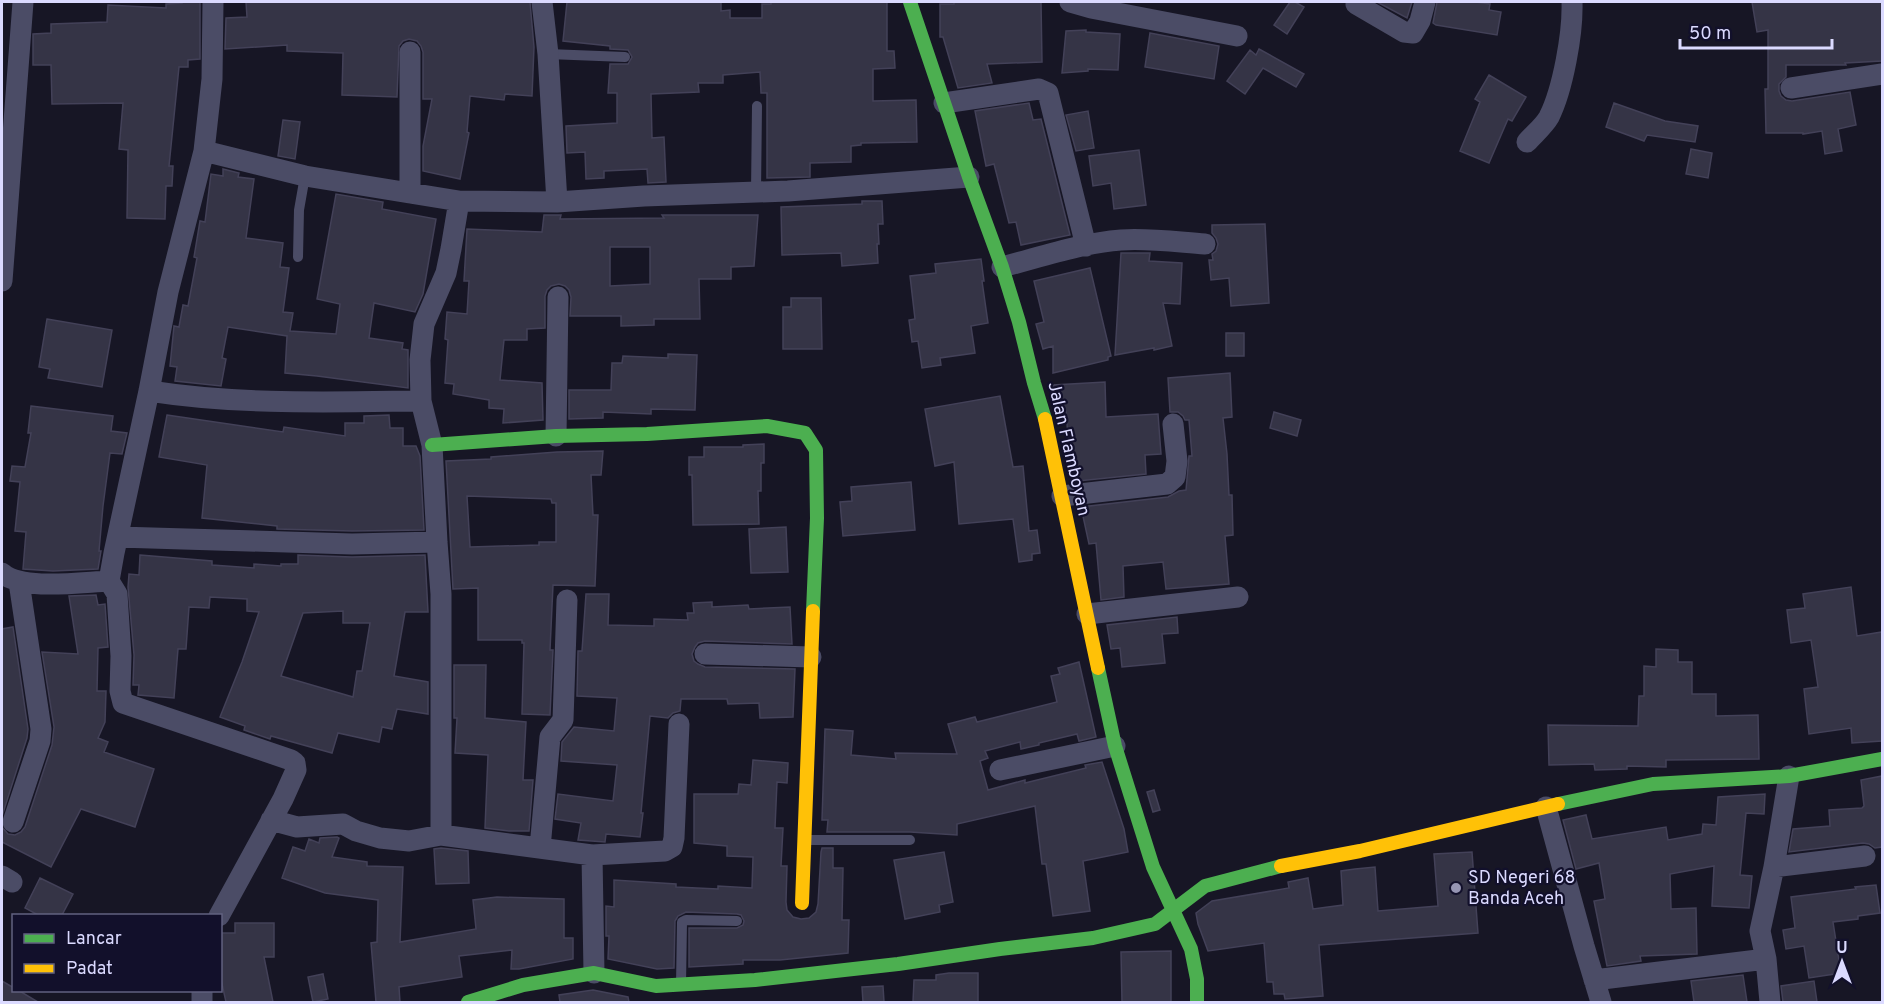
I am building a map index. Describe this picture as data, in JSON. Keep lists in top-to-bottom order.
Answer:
{
  "streets": {
    "street": ["Jalan Flamboyan"]
  },
  "places": ["SD Negeri 68 Banda Aceh"],
  "legend": ["Lancar", "Padat"],
  "scale_bar": "50 m",
  "north": "top"
}
